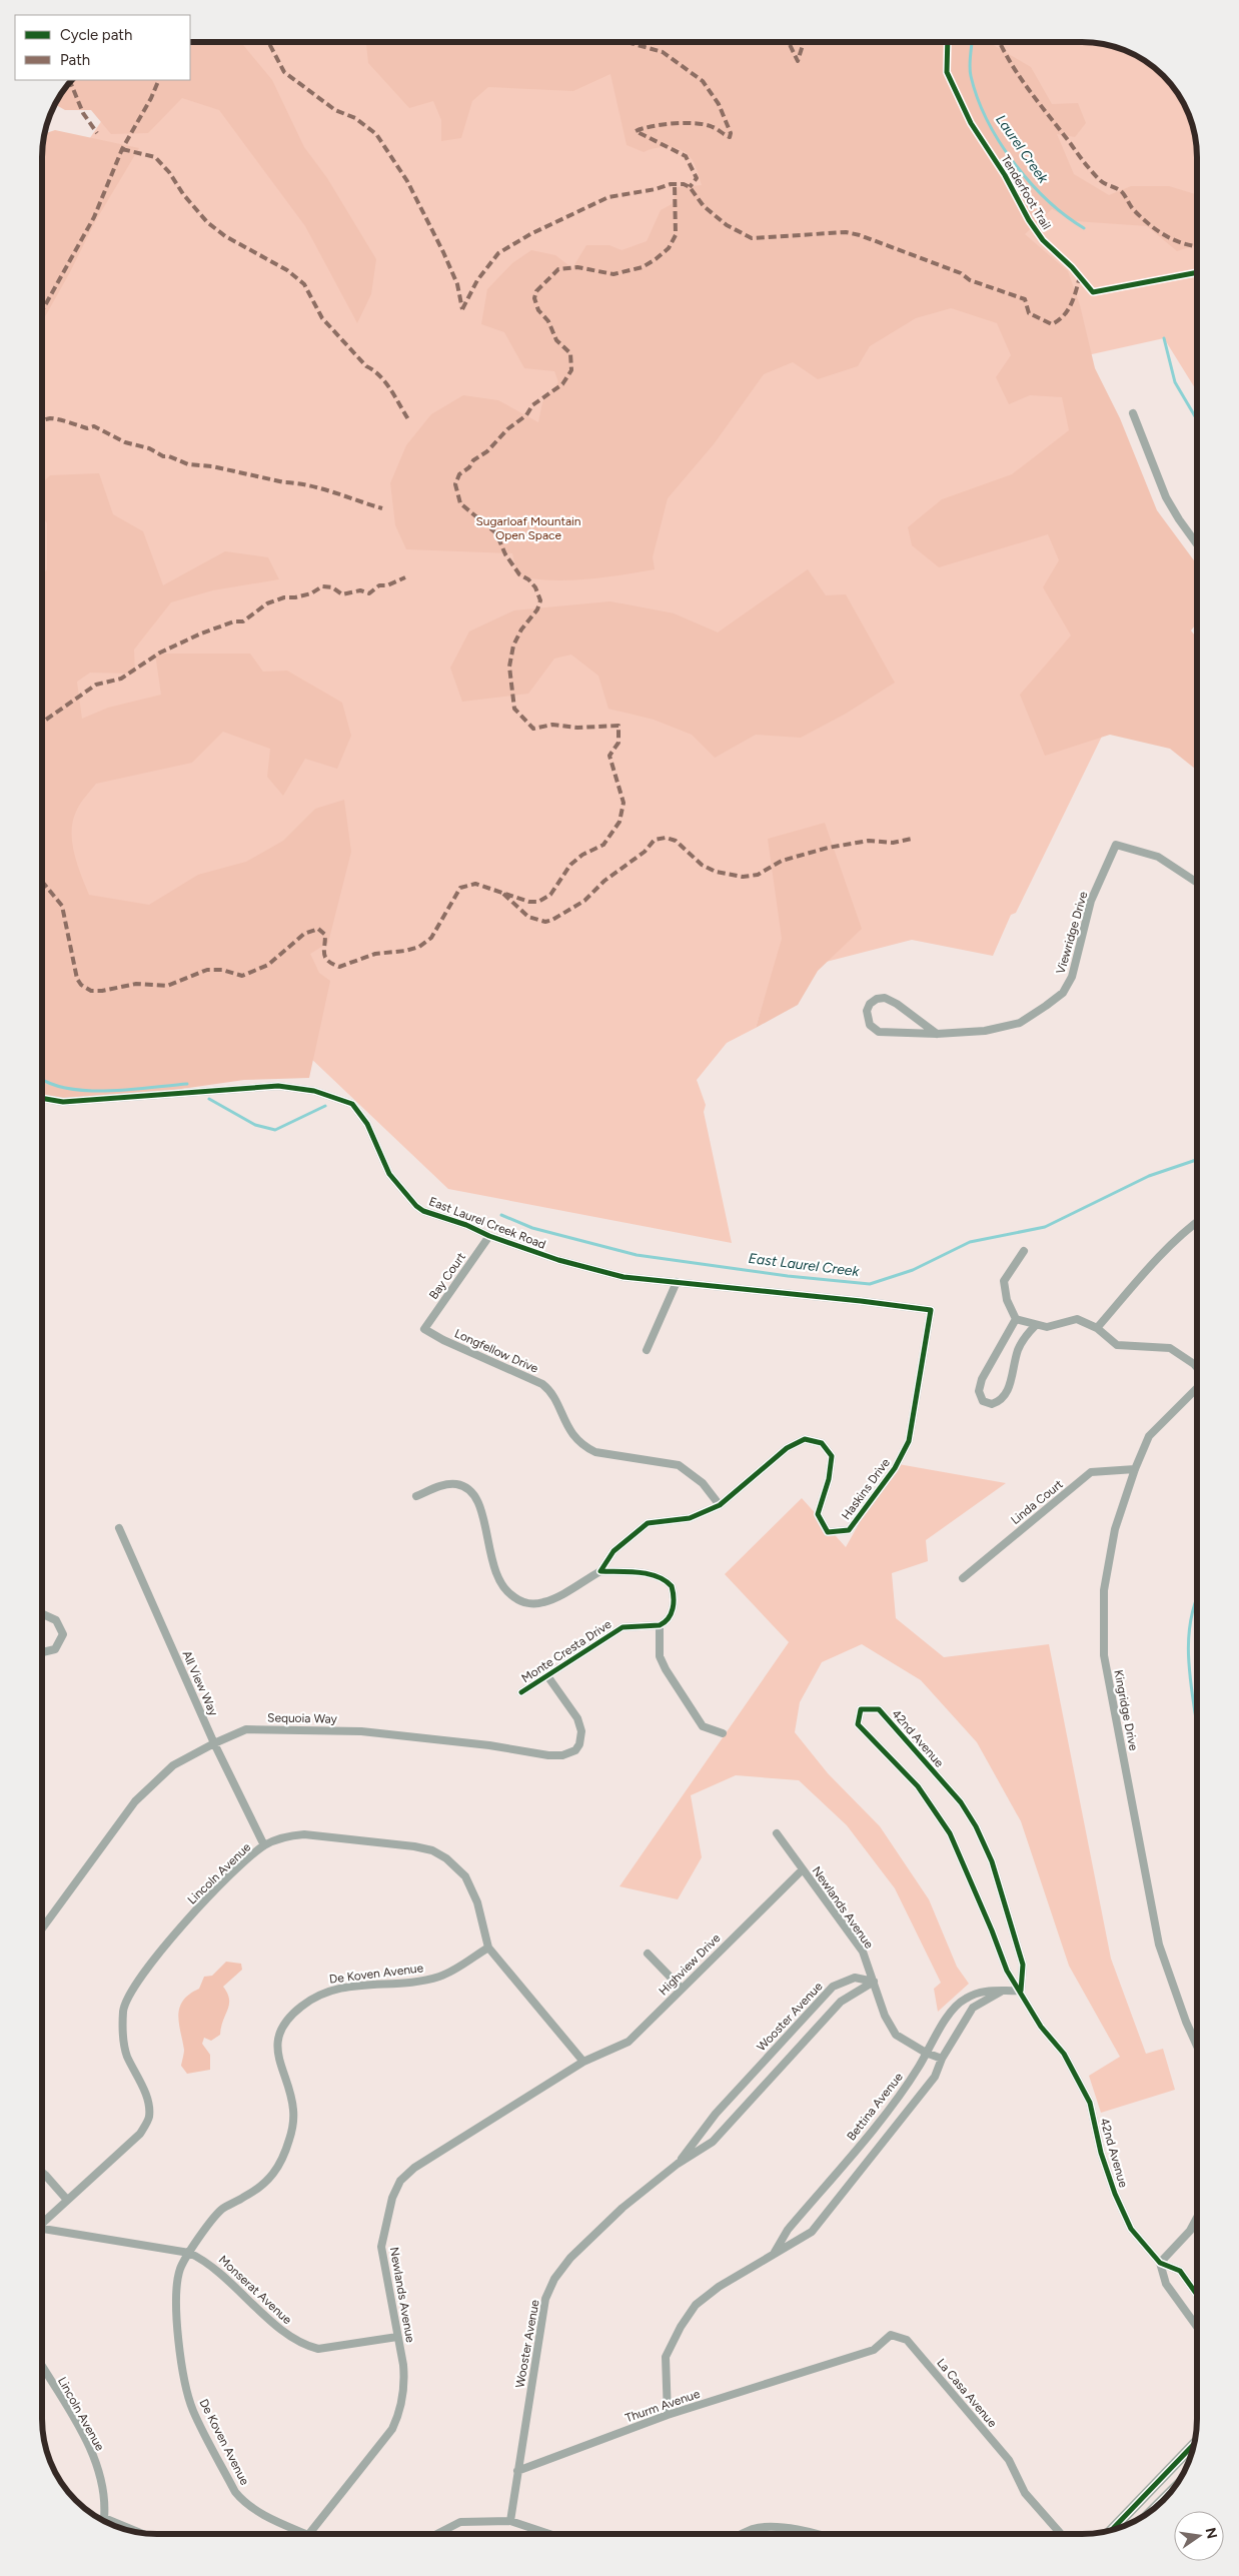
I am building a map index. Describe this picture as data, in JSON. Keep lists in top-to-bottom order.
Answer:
{
  "streets": {
    "street": [
      "Viewridge Drive",
      "East Laurel Creek Road",
      "Bay Court",
      "Longfellow Drive",
      "Haskins Drive",
      "Linda Court",
      "Monte Cresta Drive",
      "All View Way",
      "Kingridge Drive",
      "Sequoia Way",
      "42nd Avenue",
      "Lincoln Avenue",
      "Newlands Avenue",
      "Highview Drive",
      "De Koven Avenue",
      "Wooster Avenue",
      "Bettina Avenue",
      "Monserat Avenue",
      "La Casa Avenue",
      "Thurm Avenue"
    ],
    "cycle path": ["Tenderfoot Trail"]
  },
  "crossings": [
    ["East Laurel Creek Road", "Bay Court"],
    ["East Laurel Creek Road", "Haskins Drive"],
    ["Bay Court", "Longfellow Drive"],
    ["Longfellow Drive", "Haskins Drive"],
    ["Linda Court", "Kingridge Drive"],
    ["Monte Cresta Drive", "Sequoia Way"],
    ["All View Way", "Sequoia Way"],
    ["All View Way", "Lincoln Avenue"],
    ["42nd Avenue", "Bettina Avenue"],
    ["Lincoln Avenue", "Newlands Avenue"],
    ["Lincoln Avenue", "Highview Drive"],
    ["Lincoln Avenue", "De Koven Avenue"],
    ["Newlands Avenue", "Highview Drive"],
    ["Newlands Avenue", "Wooster Avenue"],
    ["Newlands Avenue", "Bettina Avenue"],
    ["Newlands Avenue", "Monserat Avenue"],
    ["De Koven Avenue", "Monserat Avenue"],
    ["Wooster Avenue", "Thurm Avenue"],
    ["Bettina Avenue", "Thurm Avenue"],
    ["La Casa Avenue", "Thurm Avenue"]
  ],
  "water": ["Laurel Creek", "East Laurel Creek"],
  "parks": ["Sugarloaf Mountain Open Space"],
  "legend": ["Cycle path", "Path"],
  "north": "right"
}
